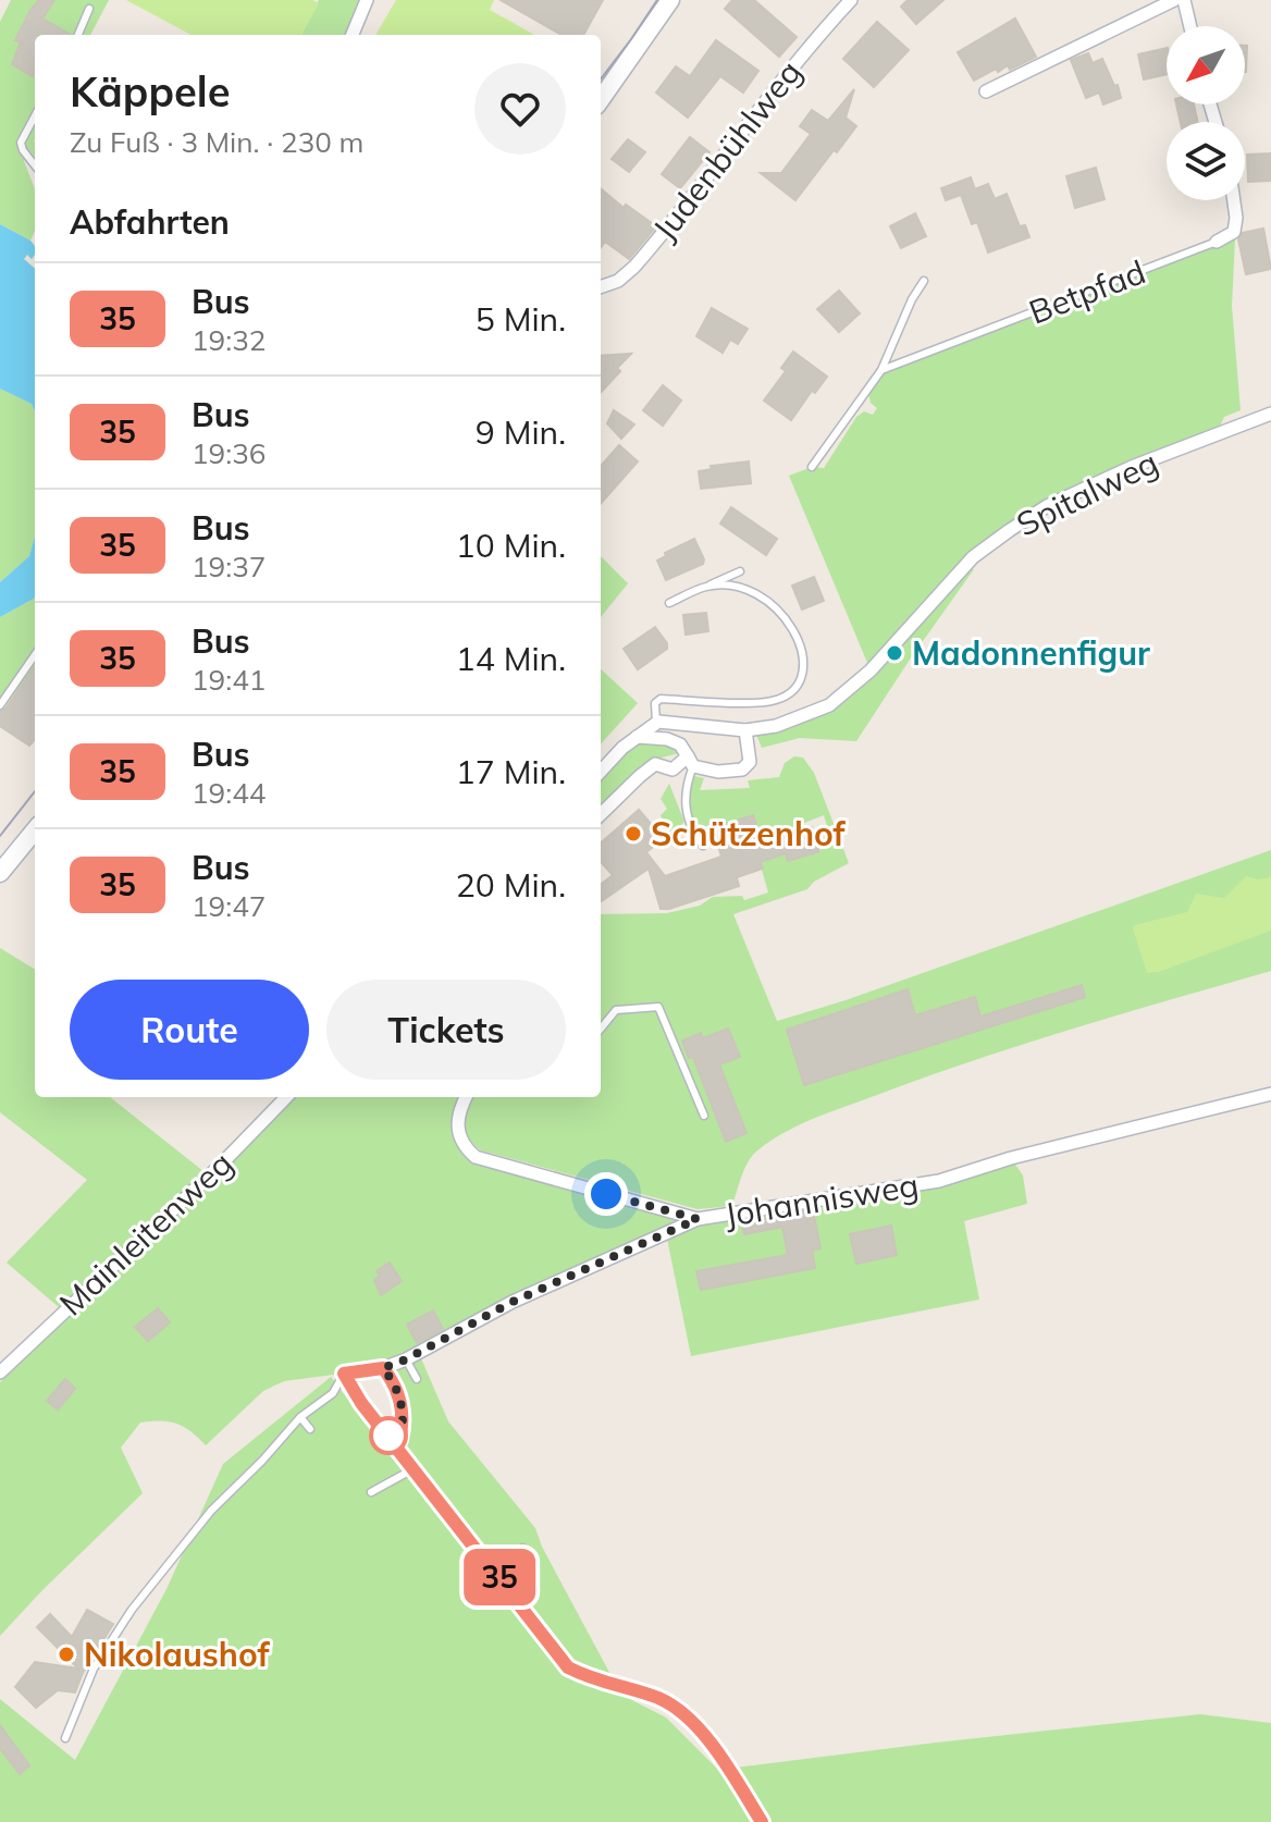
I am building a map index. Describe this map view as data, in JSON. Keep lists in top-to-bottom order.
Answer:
{
  "streets": {
    "street": [
      "Judenbühlweg",
      "Betpfad",
      "Spitalweg",
      "Johannisweg",
      "Mainleitenweg"
    ]
  },
  "places": ["Madonnenfigur", "Schützenhof", "Nikolaushof"],
  "lines": ["bus line 35"],
  "north": "bottom left",
  "page": {
    "on_map": "35",
    "heading": [
      ["Käppele", "Zu Fuß · 3 Min. · 230 m"],
      "Abfahrten"
    ],
    "list": [
      {
        "mark": "35",
        "name": "Bus",
        "note": "19:32",
        "value": "5 Min."
      },
      {
        "mark": "35",
        "name": "Bus",
        "note": "19:36",
        "value": "9 Min."
      },
      {
        "mark": "35",
        "name": "Bus",
        "note": "19:37",
        "value": "10 Min."
      },
      {
        "mark": "35",
        "name": "Bus",
        "note": "19:41",
        "value": "14 Min."
      },
      {
        "mark": "35",
        "name": "Bus",
        "note": "19:44",
        "value": "17 Min."
      },
      {
        "mark": "35",
        "name": "Bus",
        "note": "19:47",
        "value": "20 Min."
      }
    ],
    "buttons": ["Route", "Tickets"]
  }
}
